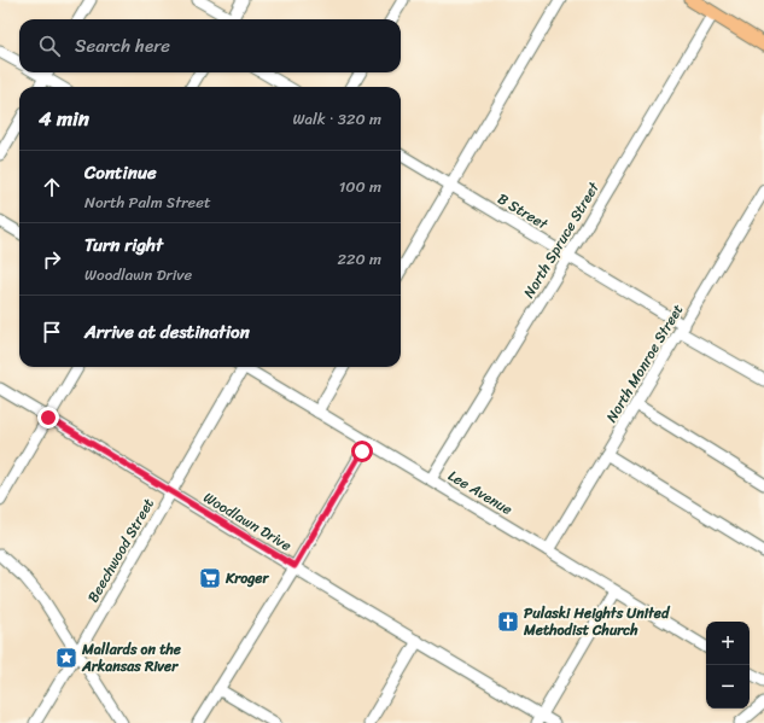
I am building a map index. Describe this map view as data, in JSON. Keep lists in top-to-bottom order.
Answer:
{
  "streets": {
    "street": [
      "B Street",
      "North Spruce Street",
      "North Monroe Street",
      "Lee Avenue",
      "Woodlawn Drive",
      "Beechwood Street"
    ]
  },
  "crossings": [
    ["B Street", "North Spruce Street"],
    ["B Street", "North Monroe Street"],
    ["North Spruce Street", "Lee Avenue"],
    ["North Monroe Street", "Lee Avenue"],
    ["Woodlawn Drive", "Beechwood Street"]
  ],
  "places": {
    "supermarket": ["Kroger"],
    "church": ["Pulaski Heights United Methodist Church"],
    "place": ["Mallards on the Arkansas River"]
  },
  "page": {
    "search": "Search here",
    "heading": ["4 min", "Walk · 320 m"],
    "list": [
      ["Continue", "North Palm Street", "100 m"],
      ["Turn right", "Woodlawn Drive", "220 m"],
      "Arrive at destination"
    ],
    "map_buttons": ["+", "−"]
  }
}
